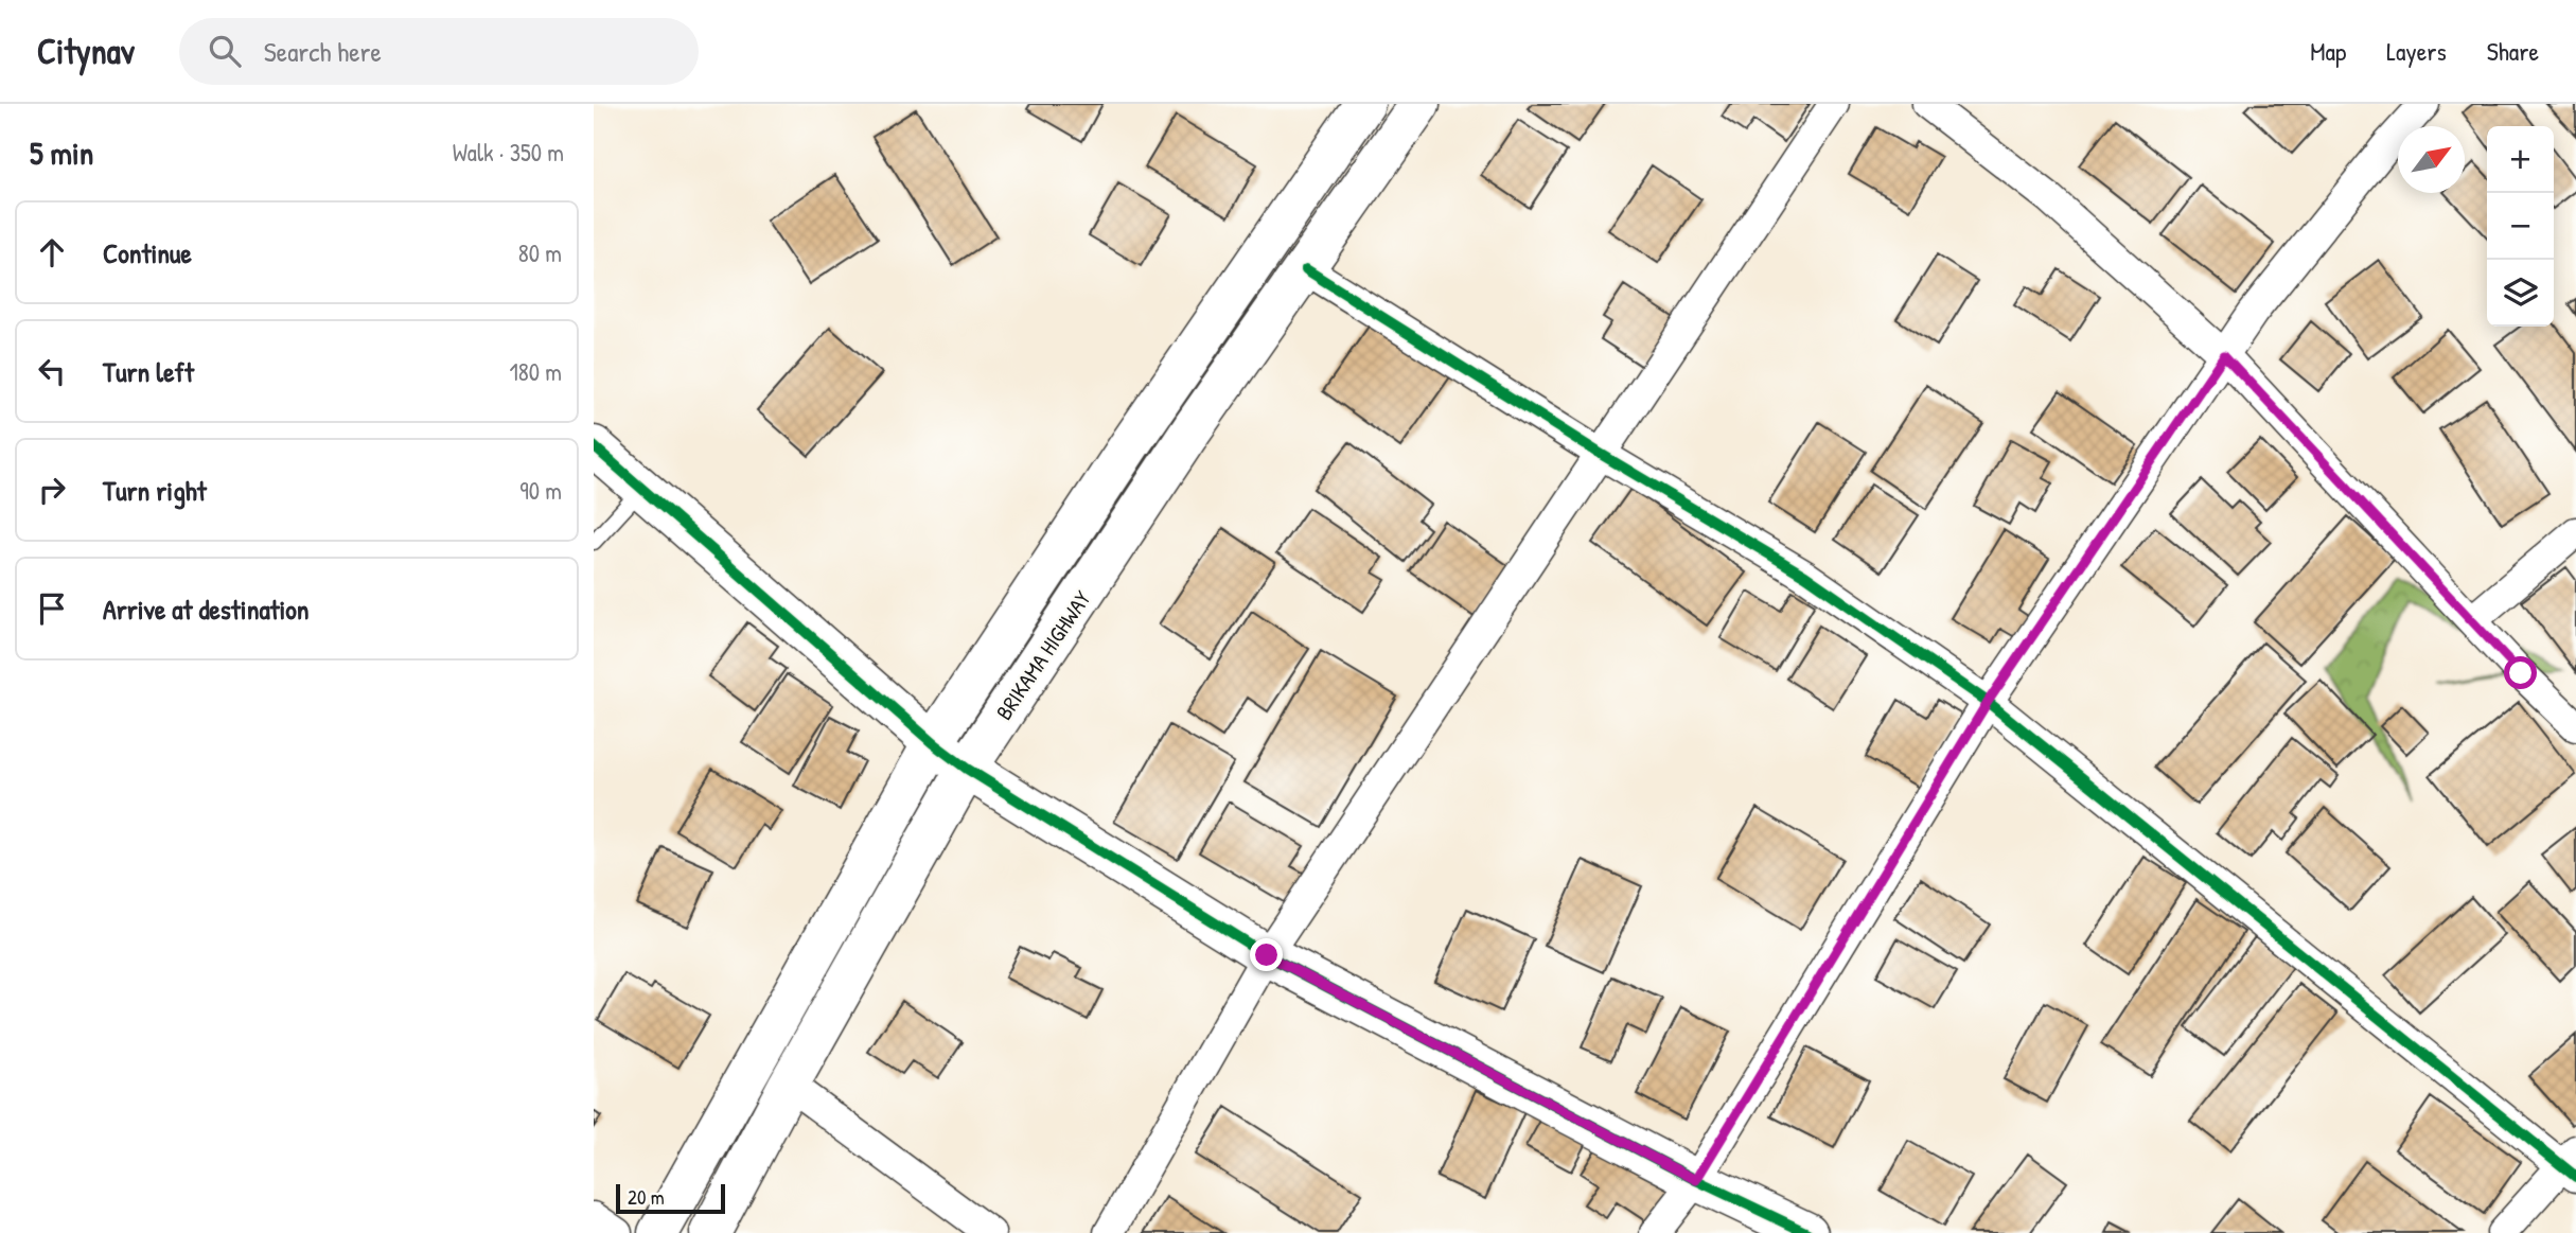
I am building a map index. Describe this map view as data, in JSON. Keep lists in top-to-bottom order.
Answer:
{
  "streets": {
    "main road": ["BRIKAMA HIGHWAY"]
  },
  "scale_bar": "20 m",
  "north": "top right",
  "page": {
    "header": "Citynav",
    "search": "Search here",
    "nav": ["Map", "Layers", "Share"],
    "heading": ["5 min", "Walk · 350 m"],
    "map_buttons": ["+", "−"],
    "list": [
      ["Continue", "80 m"],
      ["Turn left", "180 m"],
      ["Turn right", "90 m"],
      "Arrive at destination"
    ],
    "scale": "20 m"
  }
}
